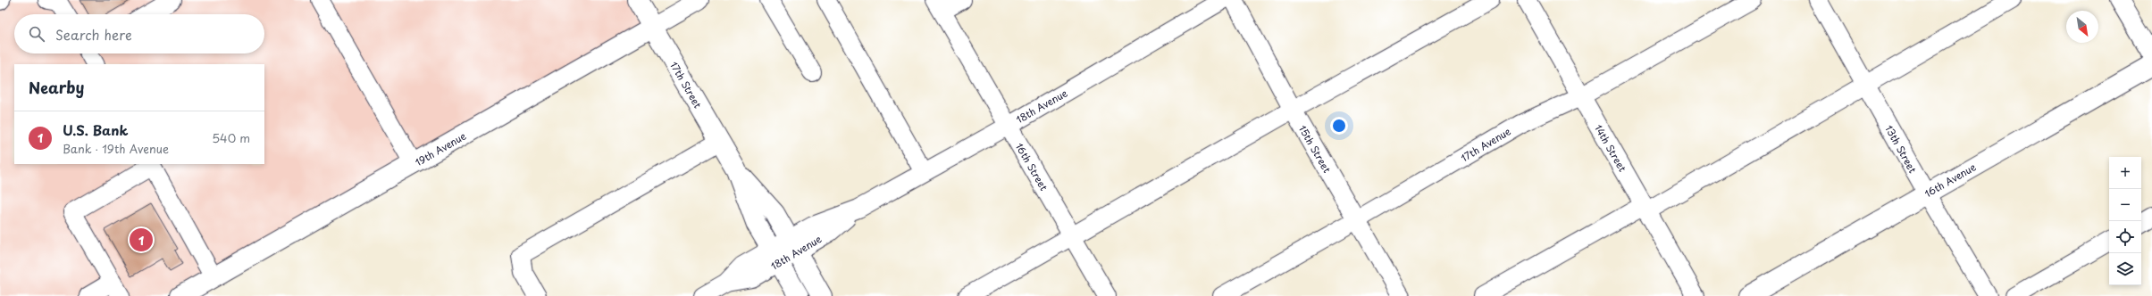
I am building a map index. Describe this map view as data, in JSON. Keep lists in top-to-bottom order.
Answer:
{
  "streets": {
    "main road": ["17th Street", "19th Avenue", "16th Avenue"],
    "street": [
      "18th Avenue",
      "17th Avenue",
      "14th Street",
      "15th Street",
      "13th Street",
      "16th Street"
    ]
  },
  "crossings": [
    ["17th Street", "18th Avenue"],
    ["17th Street", "19th Avenue"],
    ["18th Avenue", "16th Street"],
    ["17th Avenue", "14th Street"],
    ["17th Avenue", "15th Street"],
    ["13th Street", "16th Avenue"]
  ],
  "north": "bottom right",
  "page": {
    "search": "Search here",
    "heading": "Nearby",
    "list": [
      {
        "mark": "1",
        "name": "U.S. Bank",
        "note": "Bank · 19th Avenue",
        "value": "540 m"
      }
    ],
    "map_buttons": ["+", "−"],
    "pins": "1"
  }
}
